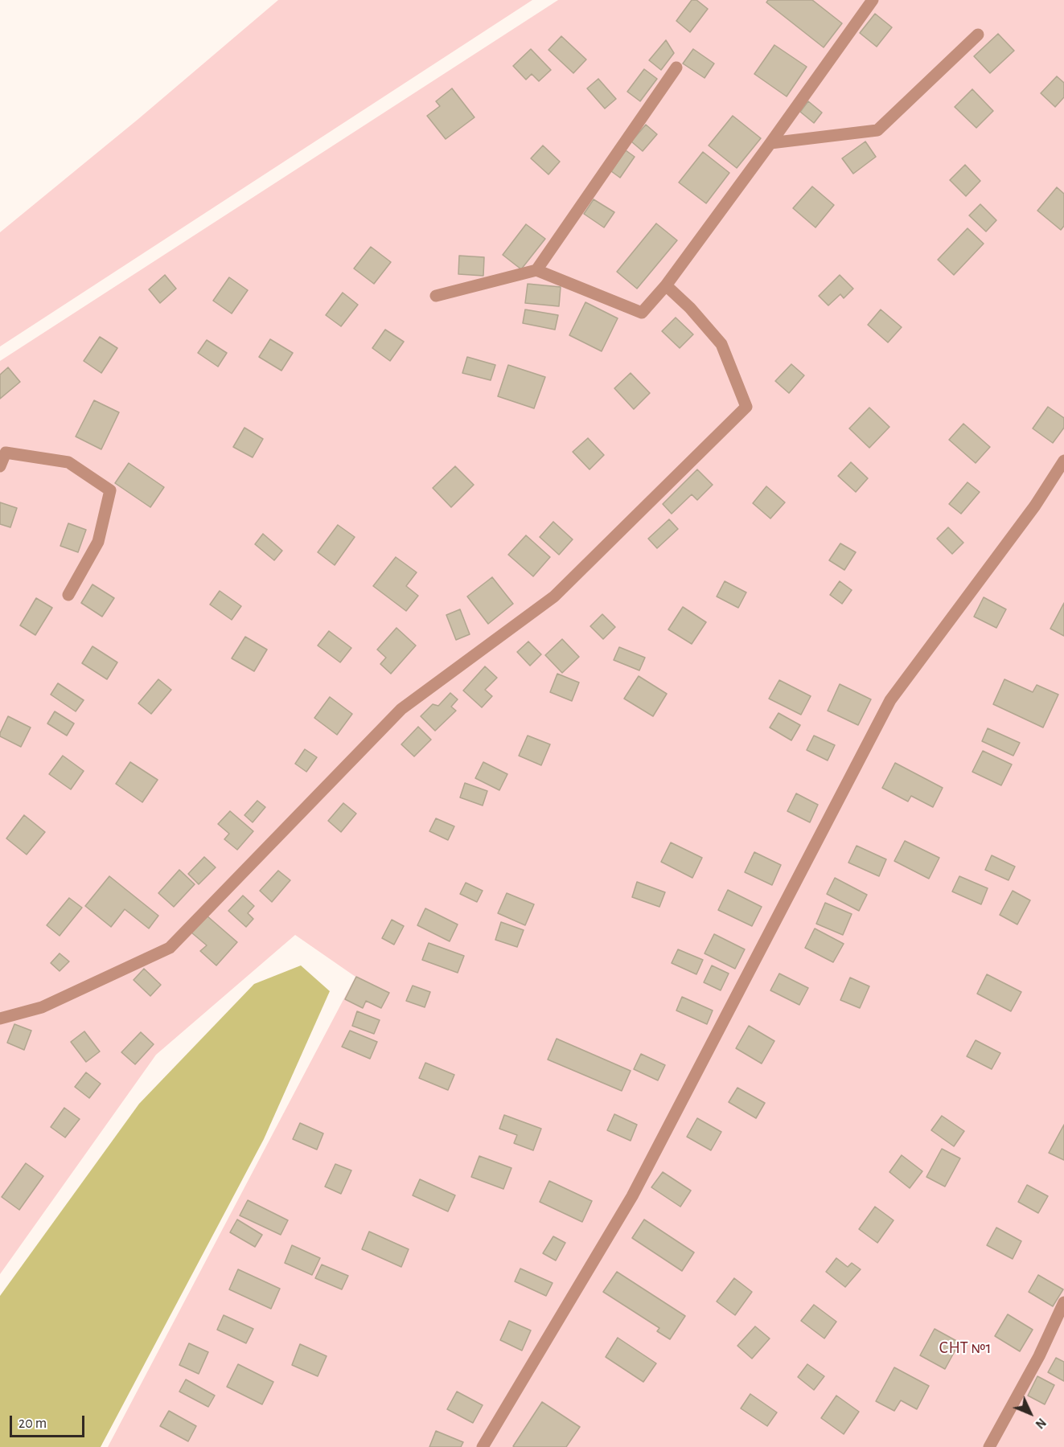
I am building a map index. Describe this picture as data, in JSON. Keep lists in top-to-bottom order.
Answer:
{
  "parks": ["СНТ №1"],
  "scale_bar": "20 m",
  "north": "bottom right"
}
